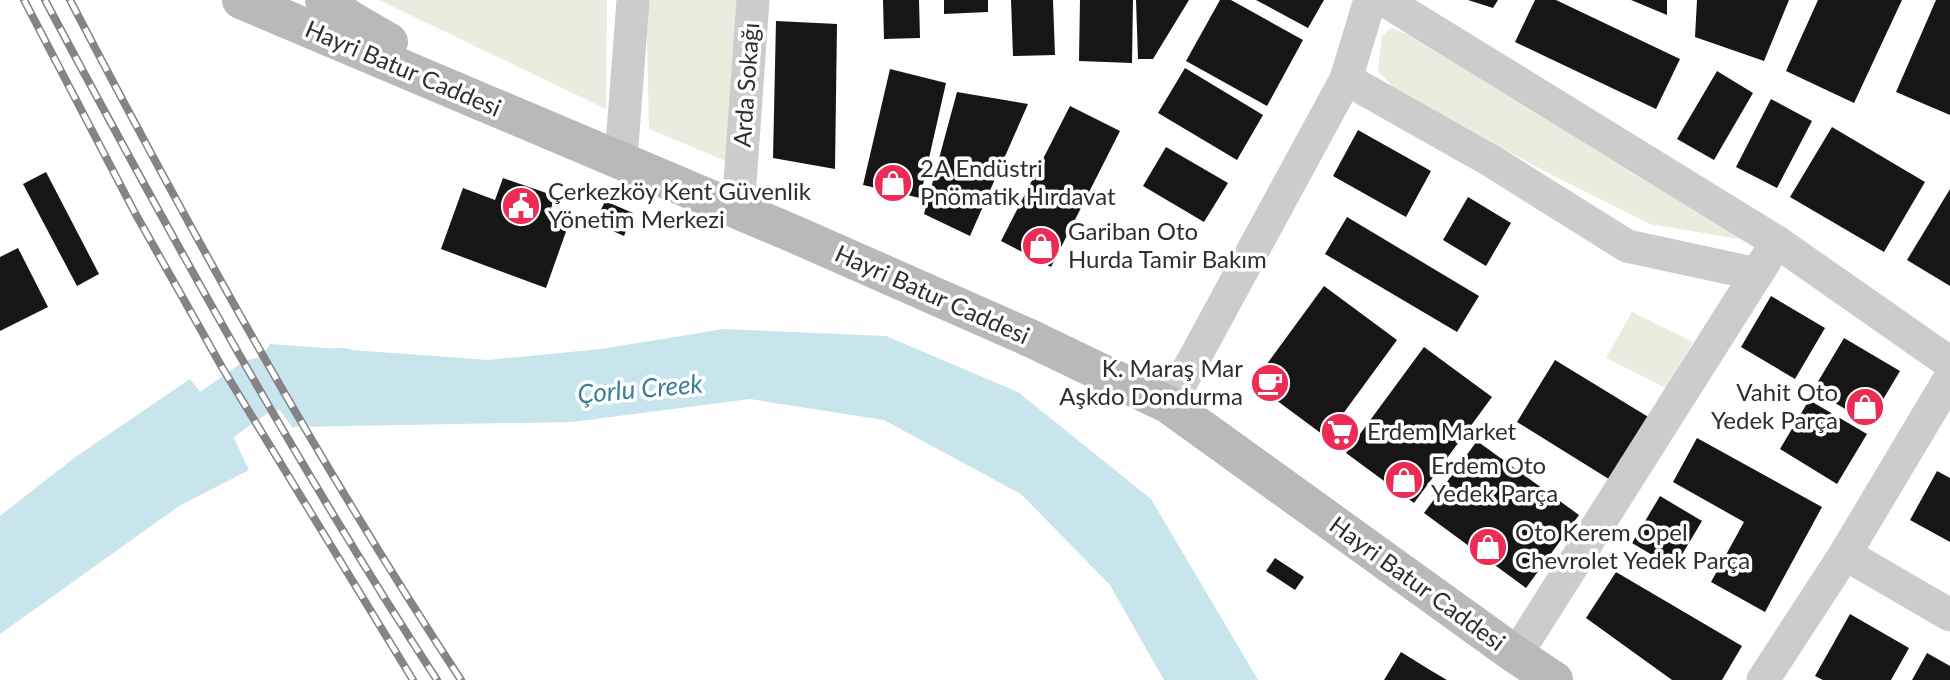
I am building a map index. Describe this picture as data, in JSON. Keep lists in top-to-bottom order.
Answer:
{
  "streets": {
    "main road": ["Hayri Batur Caddesi"],
    "street": ["Arda Sokağı"]
  },
  "crossings": [
    ["Hayri Batur Caddesi", "Arda Sokağı"]
  ],
  "water": ["Çorlu Creek"],
  "places": {
    "shop": [
      "2A Endüstri Pnömatik Hırdavat",
      "Gariban Oto Hurda Tamir Bakım",
      "Vahit Oto Yedek Parça",
      "Erdem Oto Yedek Parça",
      "Oto Kerem Opel Chevrolet Yedek Parça"
    ],
    "public building": ["Çerkezköy Kent Güvenlik Yönetim Merkezi"],
    "cafe": ["K. Maraş Mar Aşkdo Dondurma"],
    "supermarket": ["Erdem Market"]
  }
}
